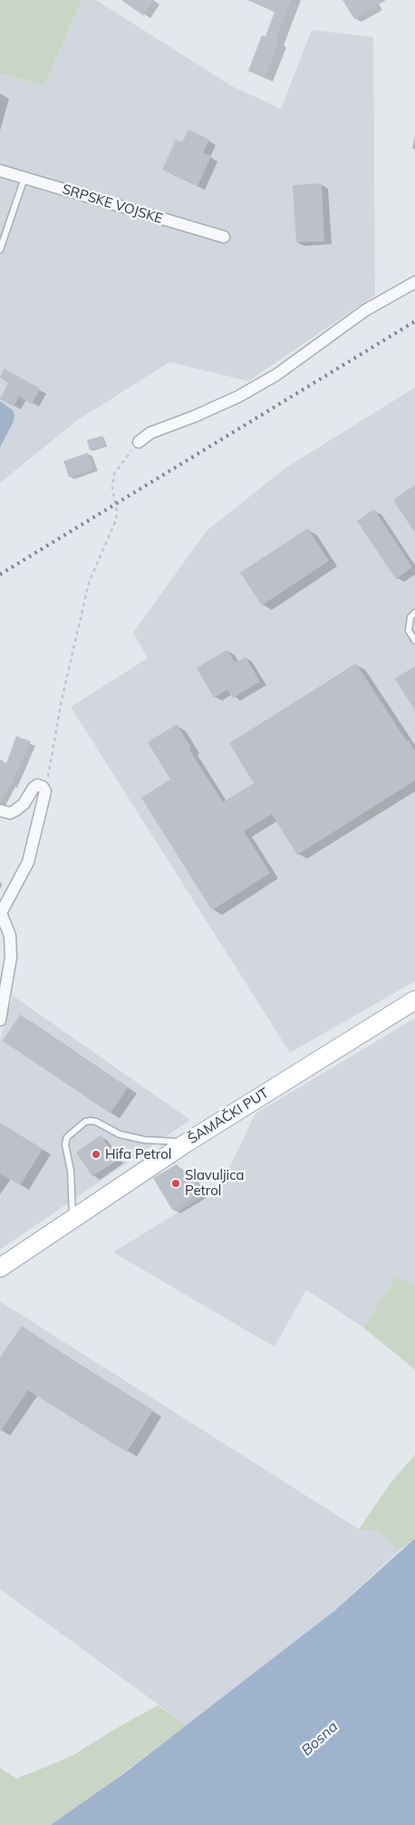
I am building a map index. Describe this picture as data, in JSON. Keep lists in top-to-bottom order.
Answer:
{
  "streets": {
    "main road": ["ŠAMAČKI PUT"],
    "street": ["SRPSKE VOJSKE"]
  },
  "water": ["Bosna"],
  "places": ["Hifa Petrol", "Slavuljica Petrol"]
}
